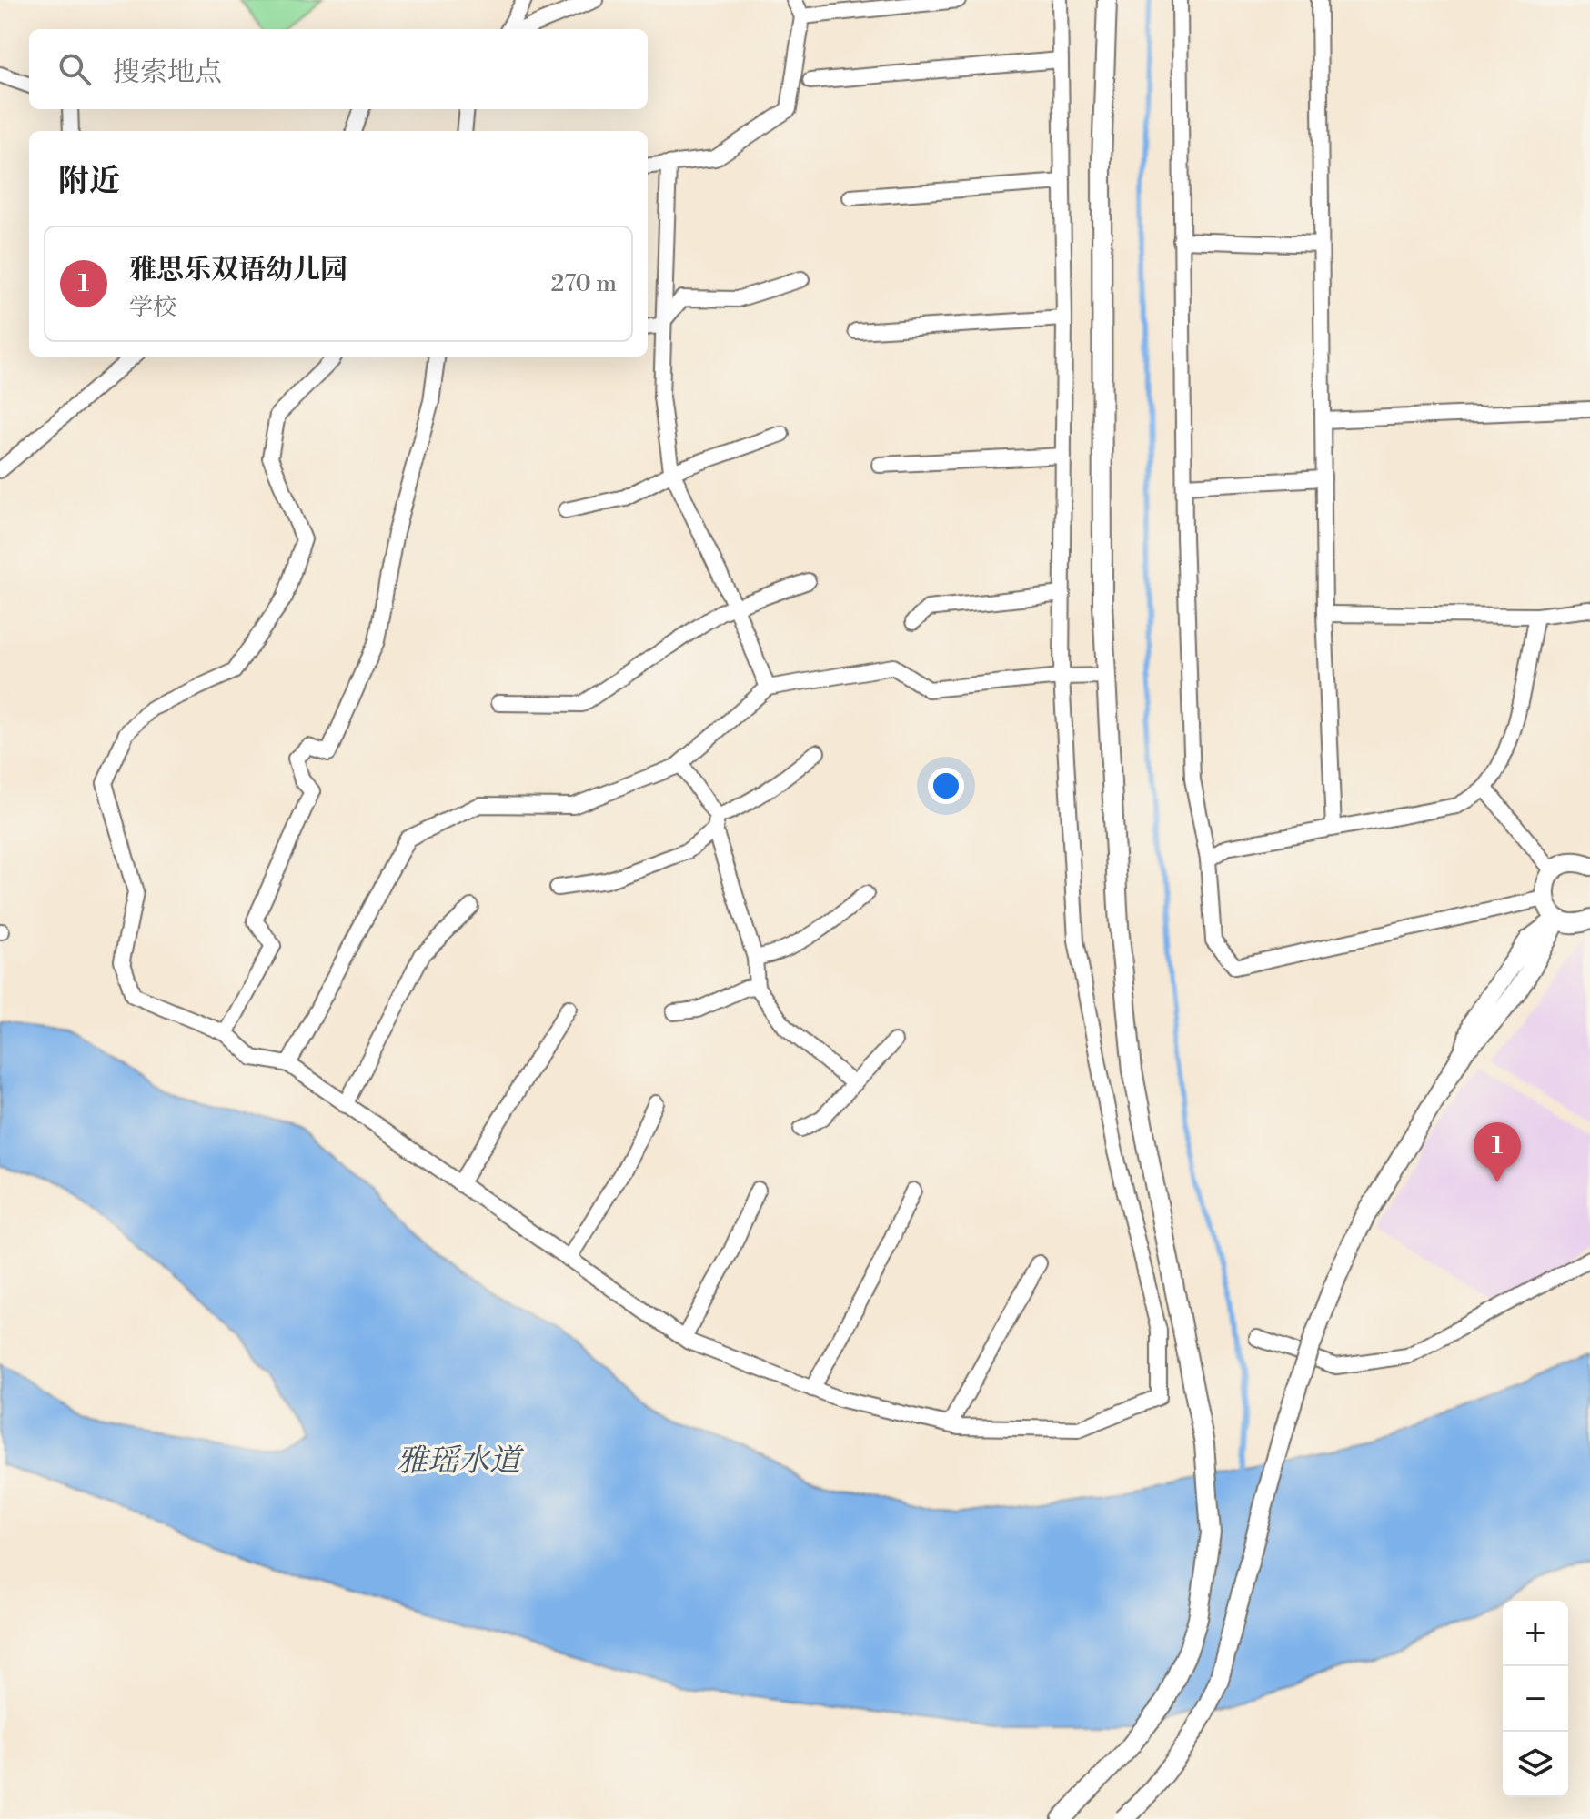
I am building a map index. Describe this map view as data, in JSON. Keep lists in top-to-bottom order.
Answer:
{
  "water": ["雅瑶水道"],
  "page": {
    "search": "搜索地点",
    "heading": "附近",
    "list": [
      {
        "mark": "1",
        "name": "雅思乐双语幼儿园",
        "note": "学校",
        "value": "270 m"
      }
    ],
    "pins": "1",
    "map_buttons": ["+", "−"]
  }
}
